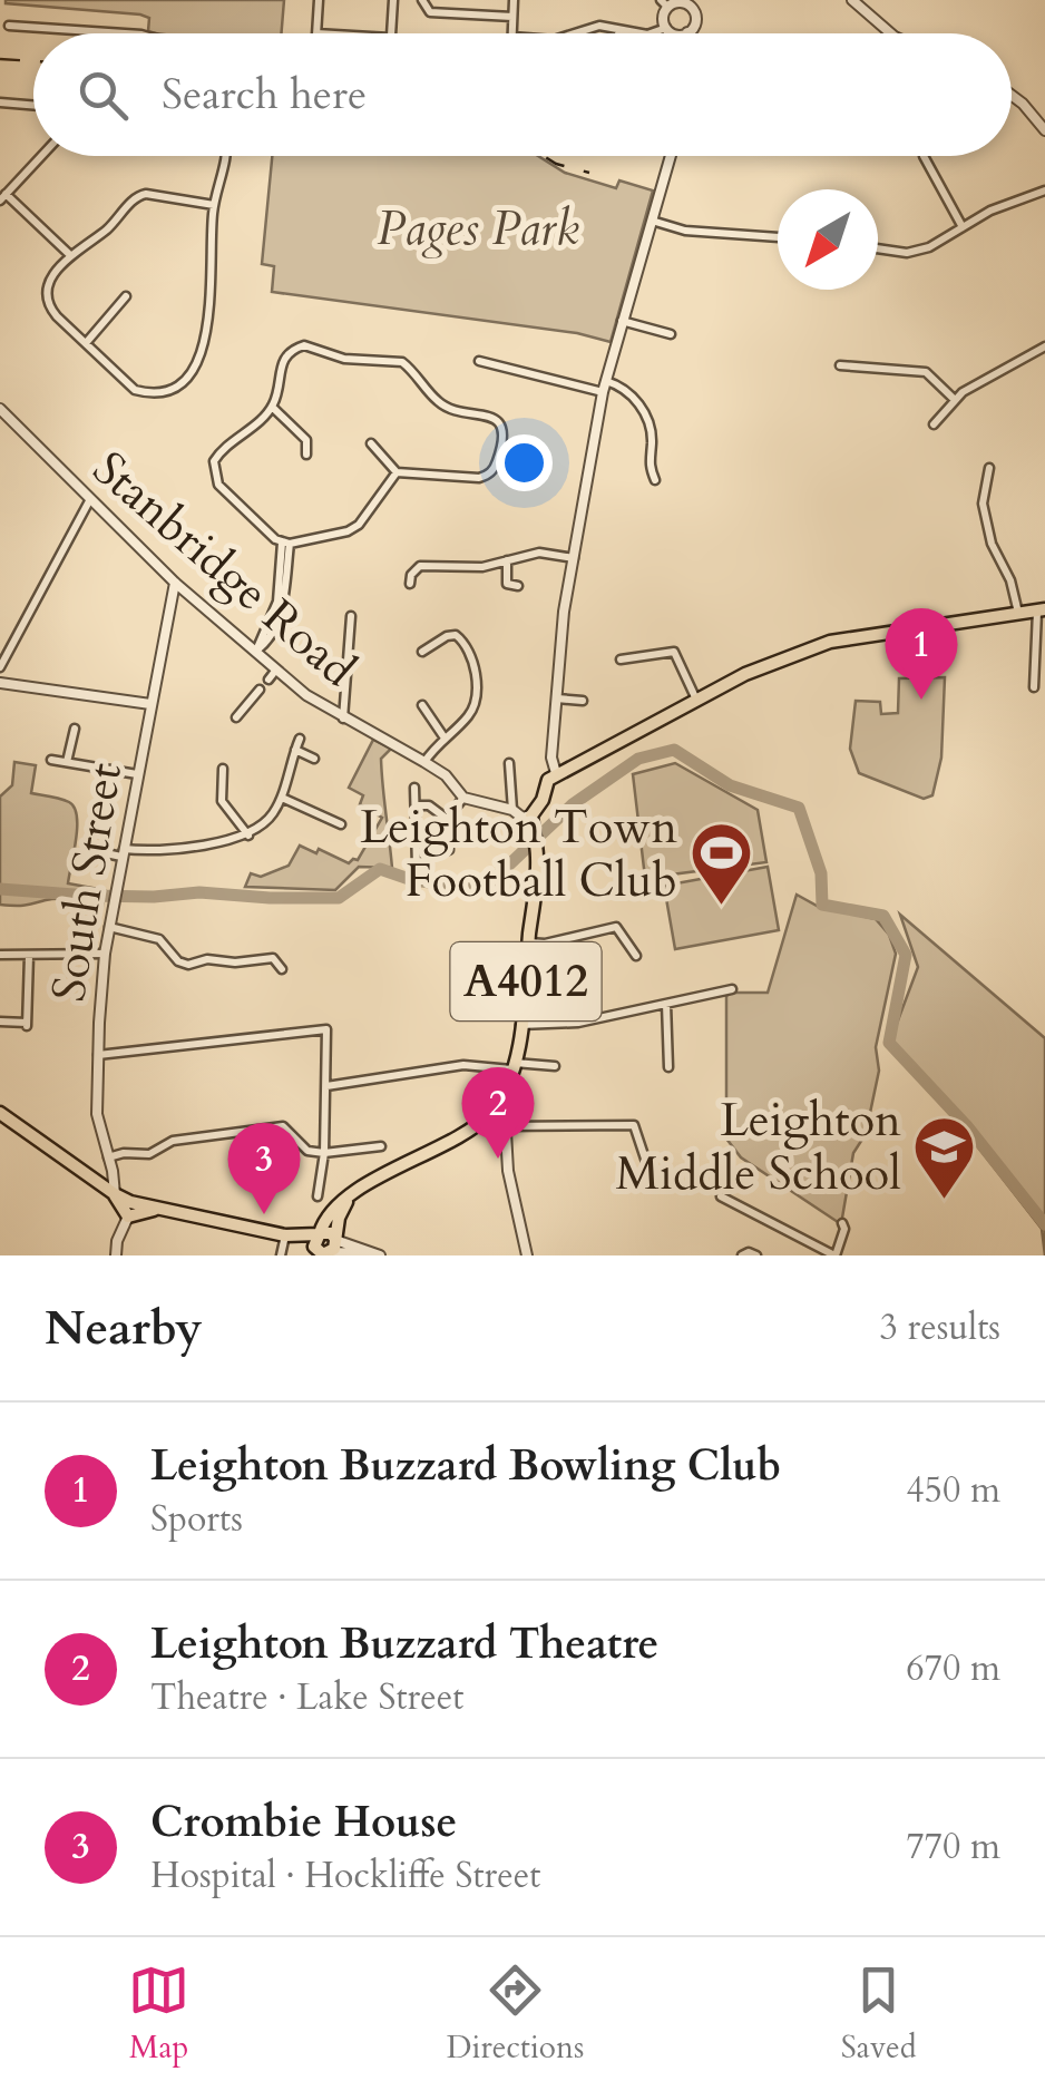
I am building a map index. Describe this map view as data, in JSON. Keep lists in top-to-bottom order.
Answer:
{
  "streets": {
    "main road": ["A4012"],
    "street": ["Stanbridge Road", "South Street"]
  },
  "crossings": [
    ["Stanbridge Road", "South Street"],
    ["Stanbridge Road", "A4012"]
  ],
  "parks": ["Pages Park"],
  "places": {
    "sports": ["Leighton Town Football Club"],
    "school or university": ["Leighton Middle School"]
  },
  "north": "bottom left",
  "page": {
    "search": "Search here",
    "pins": ["1", "2", "3"],
    "heading": ["Nearby", "3 results"],
    "list": [
      {
        "mark": "1",
        "name": "Leighton Buzzard Bowling Club",
        "note": "Sports",
        "value": "450 m"
      },
      {
        "mark": "2",
        "name": "Leighton Buzzard Theatre",
        "note": "Theatre · Lake Street",
        "value": "670 m"
      },
      {
        "mark": "3",
        "name": "Crombie House",
        "note": "Hospital · Hockliffe Street",
        "value": "770 m"
      }
    ],
    "nav": ["Map", "Directions", "Saved"]
  }
}
